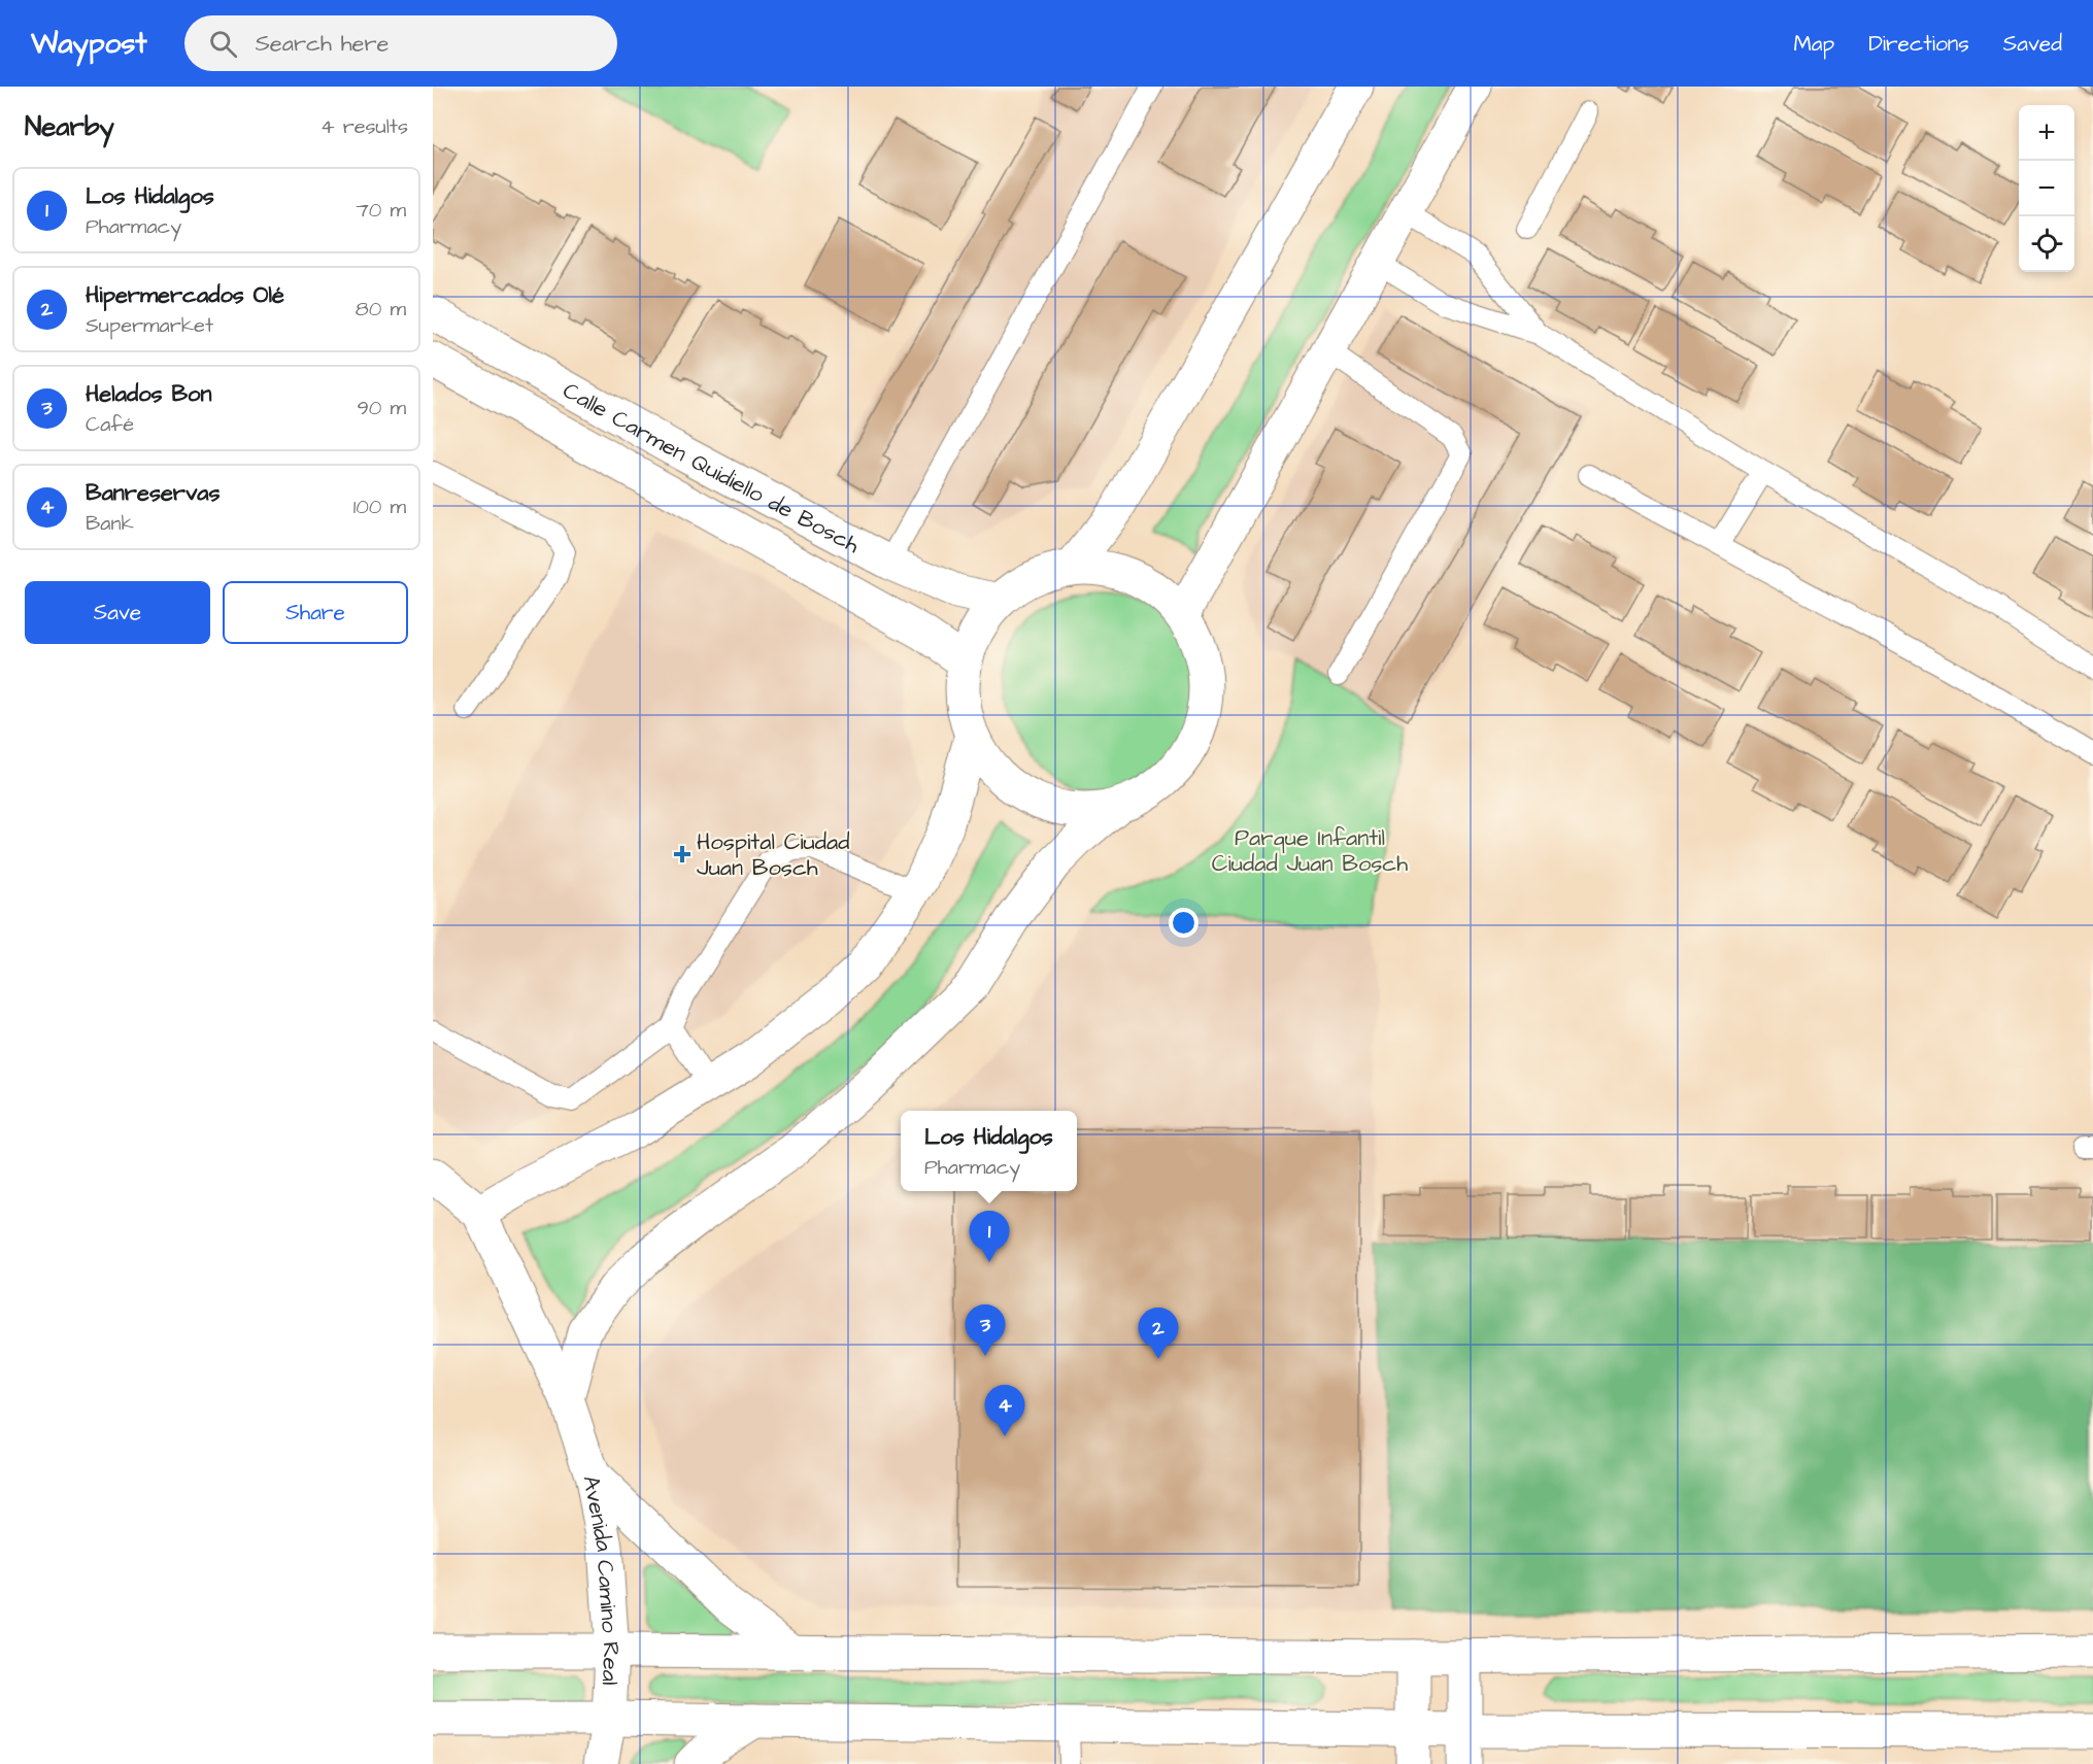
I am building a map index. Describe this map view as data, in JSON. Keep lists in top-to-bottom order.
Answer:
{
  "streets": {
    "street": ["Calle Carmen Quidiello de Bosch", "Avenida Camino Real"]
  },
  "parks": ["Parque Infantil Ciudad Juan Bosch"],
  "places": {
    "health": ["Hospital Ciudad Juan Bosch"]
  },
  "page": {
    "header": "Waypost",
    "search": "Search here",
    "nav": ["Map", "Directions", "Saved"],
    "heading": ["Nearby", "4 results"],
    "map_buttons": ["+", "−"],
    "list": [
      {
        "mark": "1",
        "name": "Los Hidalgos",
        "note": "Pharmacy",
        "value": "70 m"
      },
      {
        "mark": "2",
        "name": "Hipermercados Olé",
        "note": "Supermarket",
        "value": "80 m"
      },
      {
        "mark": "3",
        "name": "Helados Bon",
        "note": "Café",
        "value": "90 m"
      },
      {
        "mark": "4",
        "name": "Banreservas",
        "note": "Bank",
        "value": "100 m"
      }
    ],
    "buttons": ["Save", "Share"],
    "popup": ["Los Hidalgos", "Pharmacy"],
    "pins": [
      "1",
      "3",
      "2",
      "4"
    ]
  }
}
